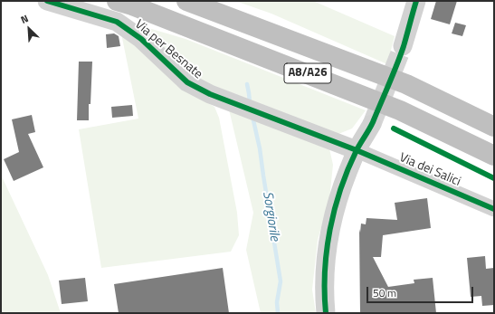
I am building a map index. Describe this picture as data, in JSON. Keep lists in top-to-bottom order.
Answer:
{
  "streets": {
    "highway": ["A8/A26"],
    "street": ["Via per Besnate", "Via dei Salici"]
  },
  "crossings": [
    ["Via per Besnate", "Via dei Salici"]
  ],
  "water": ["Sorgiorile"],
  "scale_bar": "50 m",
  "north": "top left"
}
